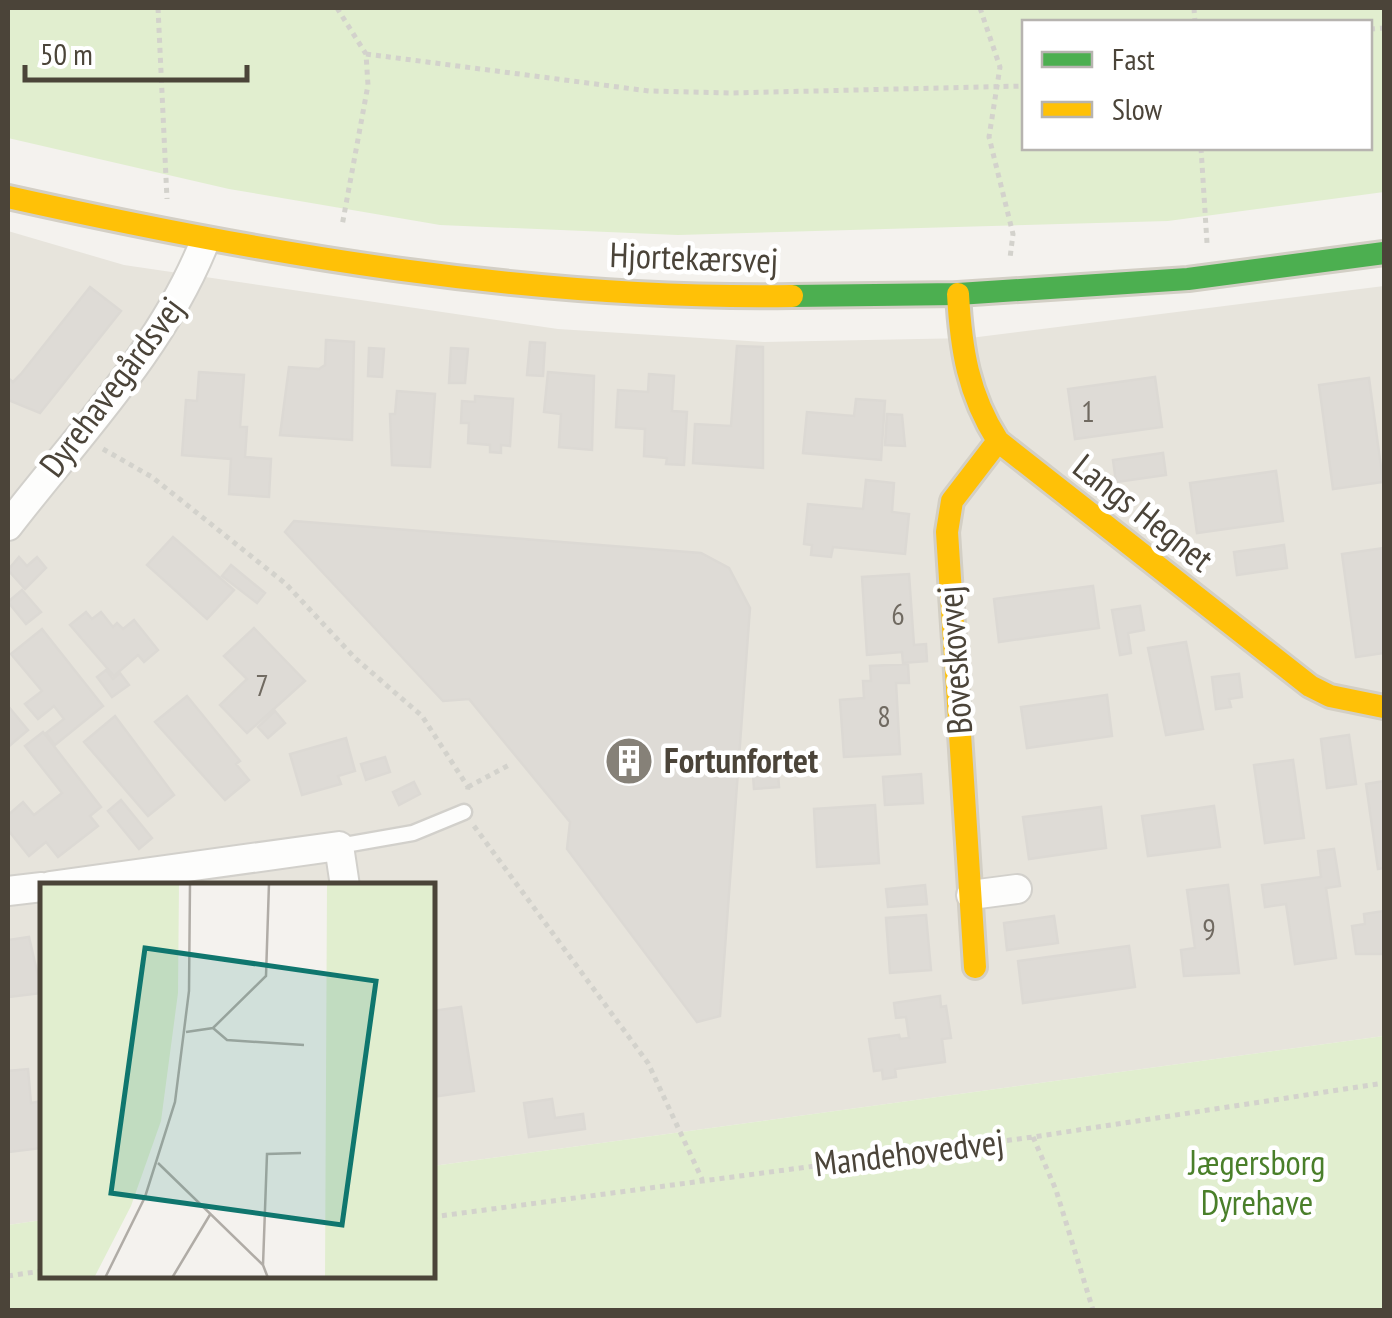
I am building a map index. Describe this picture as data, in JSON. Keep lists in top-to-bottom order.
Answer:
{
  "streets": {
    "street": [
      "Hjortekærsvej",
      "Dyrehavegårdsvej",
      "Langs Hegnet",
      "Boveskovvej"
    ],
    "path": ["Mandehovedvej"]
  },
  "crossings": [
    ["Hjortekærsvej", "Dyrehavegårdsvej"],
    ["Hjortekærsvej", "Langs Hegnet"],
    ["Langs Hegnet", "Boveskovvej"]
  ],
  "parks": ["Jægersborg Dyrehave"],
  "places": {
    "building": ["Fortunfortet"]
  },
  "house_numbers": [
    "1",
    "6",
    "7",
    "8",
    "9"
  ],
  "legend": ["Fast", "Slow"],
  "scale_bar": "50 m"
}
